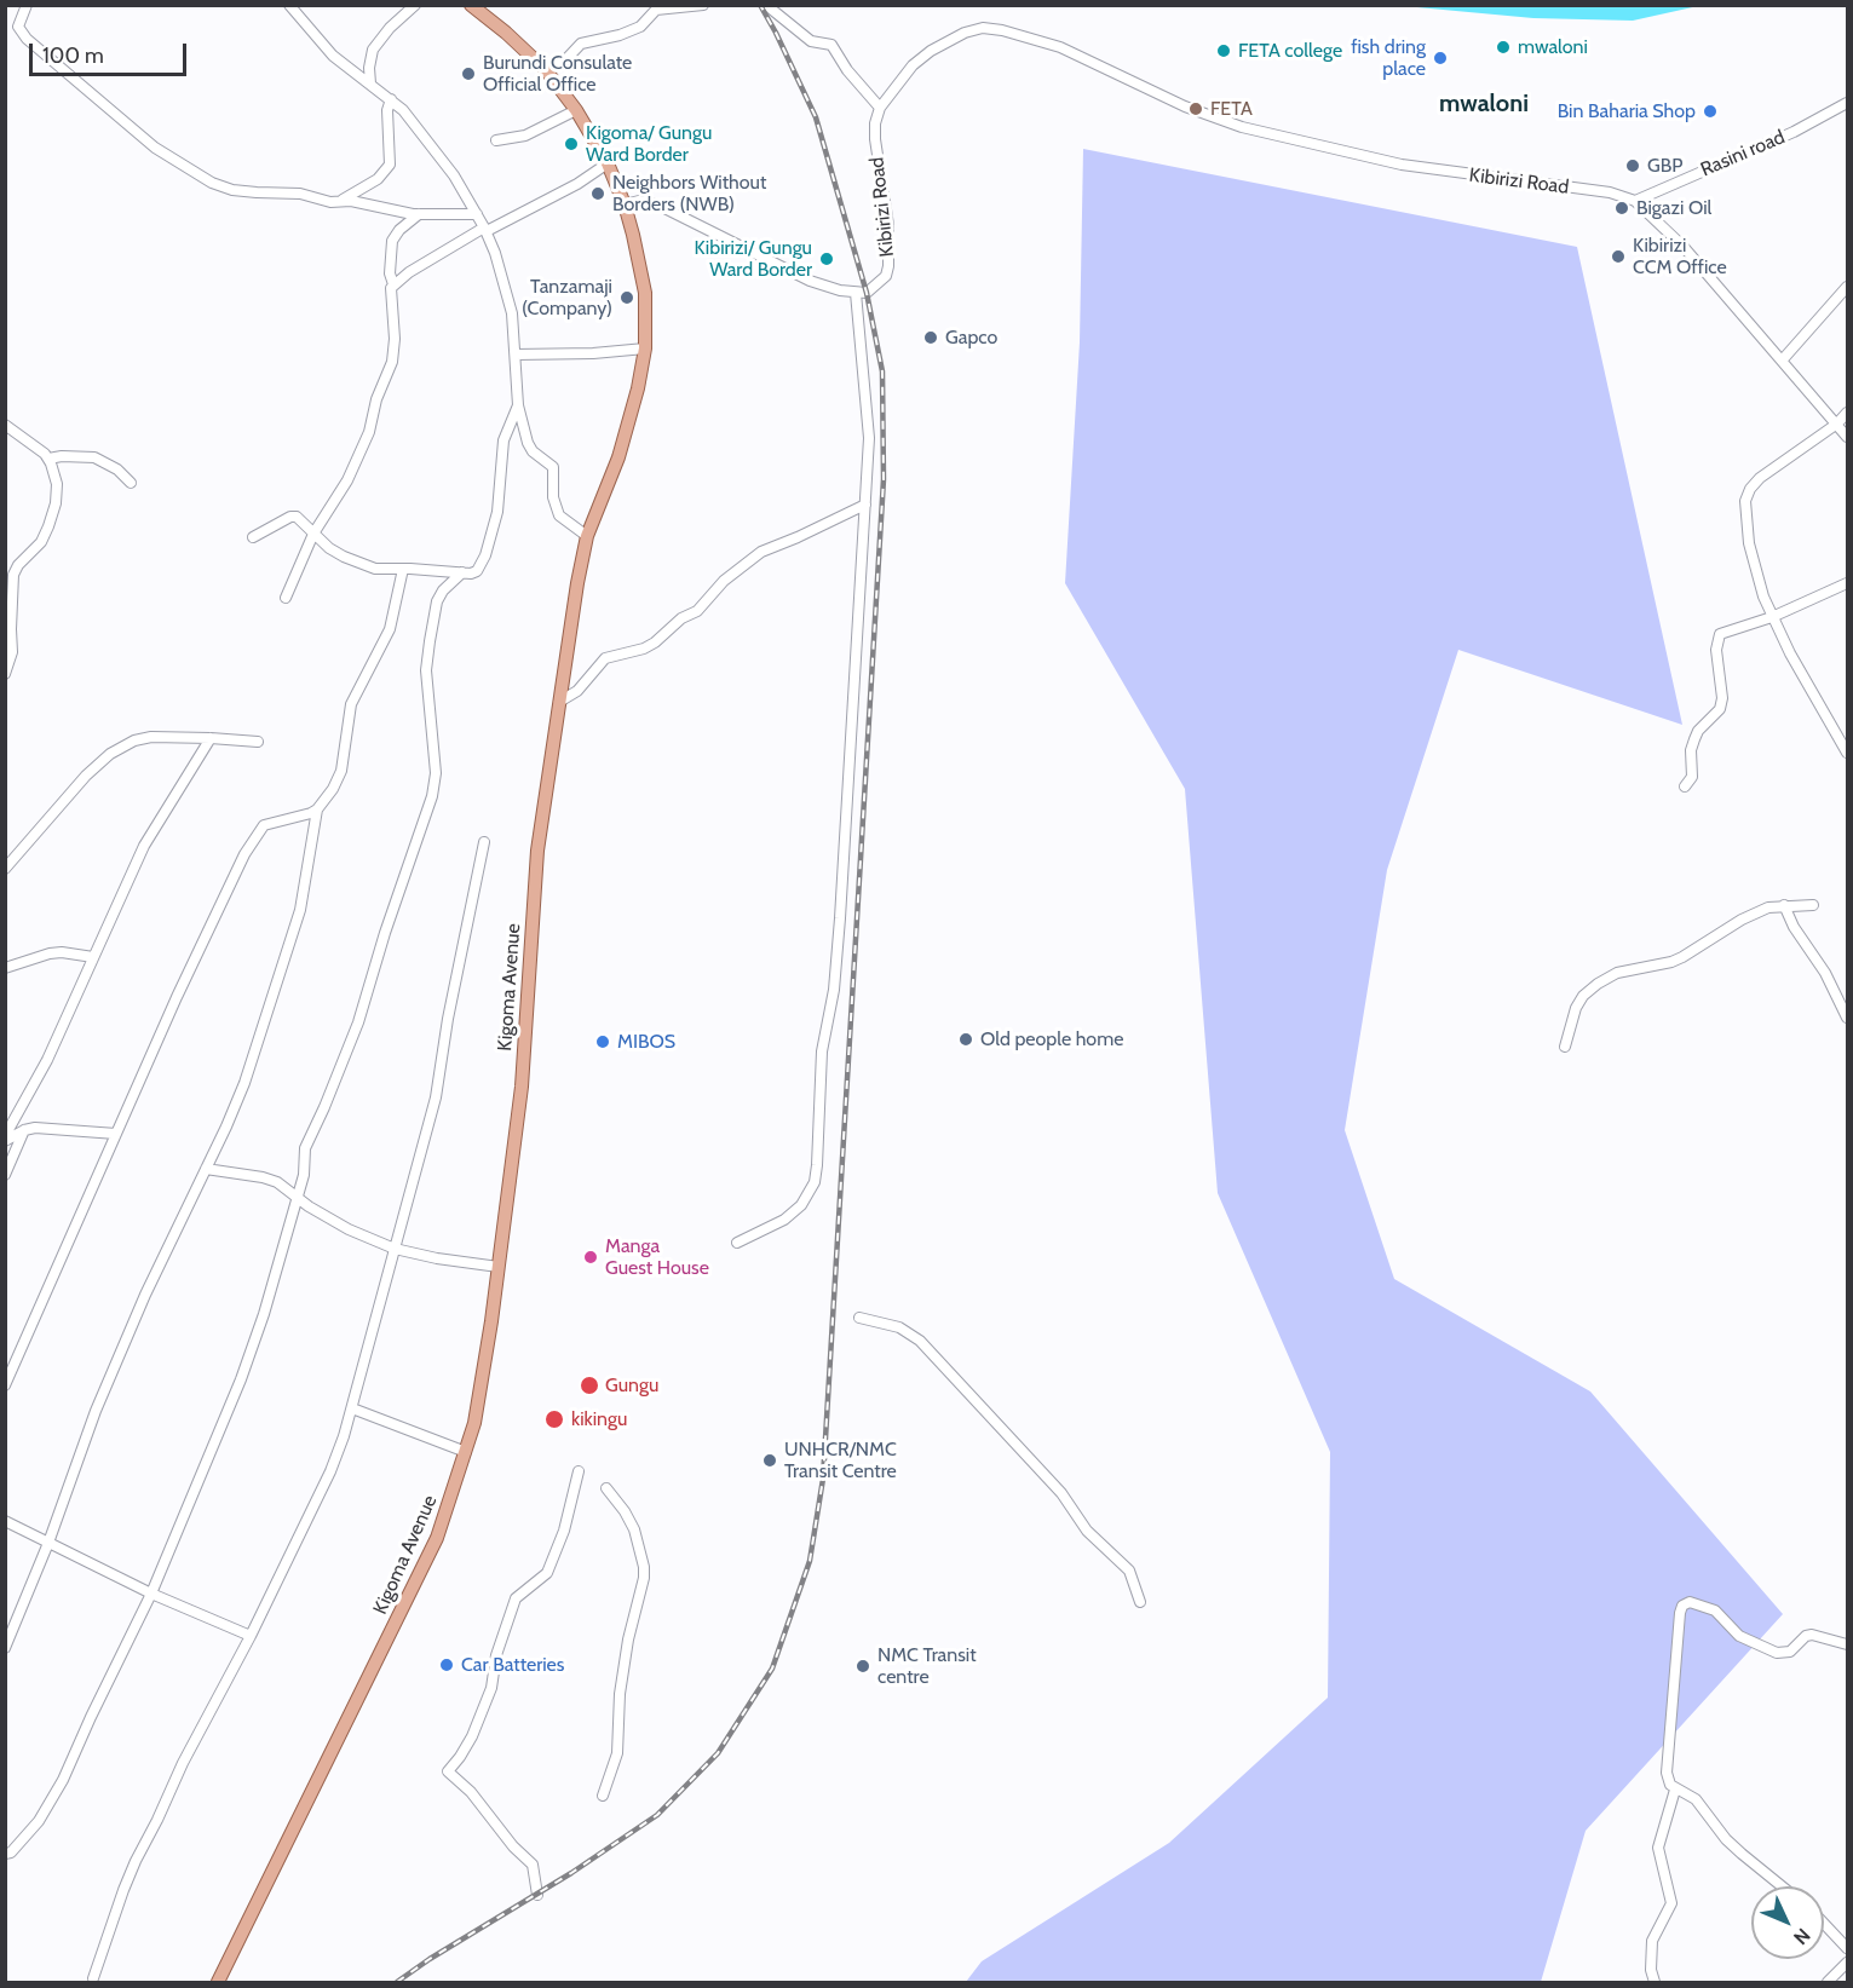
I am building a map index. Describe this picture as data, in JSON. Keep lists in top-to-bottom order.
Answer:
{
  "streets": {
    "main road": ["Kigoma Avenue"],
    "street": ["Rasini road", "Kibirizi Road"]
  },
  "crossings": [
    ["Rasini road", "Kibirizi Road"]
  ],
  "districts": ["mwaloni"],
  "places": [
    "mwaloni",
    "FETA college",
    "fish dring place",
    "Burundi Consulate Official Office",
    "FETA",
    "Bin Baharia Shop",
    "Kigoma/ Gungu Ward Border",
    "GBP",
    "Neighbors Without Borders (NWB)",
    "Bigazi Oil",
    "Kibirizi CCM Office",
    "Kibirizi/ Gungu Ward Border",
    "Tanzamaji (Company)",
    "Gapco",
    "Old people home",
    "MIBOS",
    "Manga Guest House",
    "Gungu",
    "kikingu",
    "UNHCR/NMC Transit Centre",
    "Car Batteries",
    "NMC Transit centre"
  ],
  "scale_bar": "100 m",
  "north": "bottom right"
}
